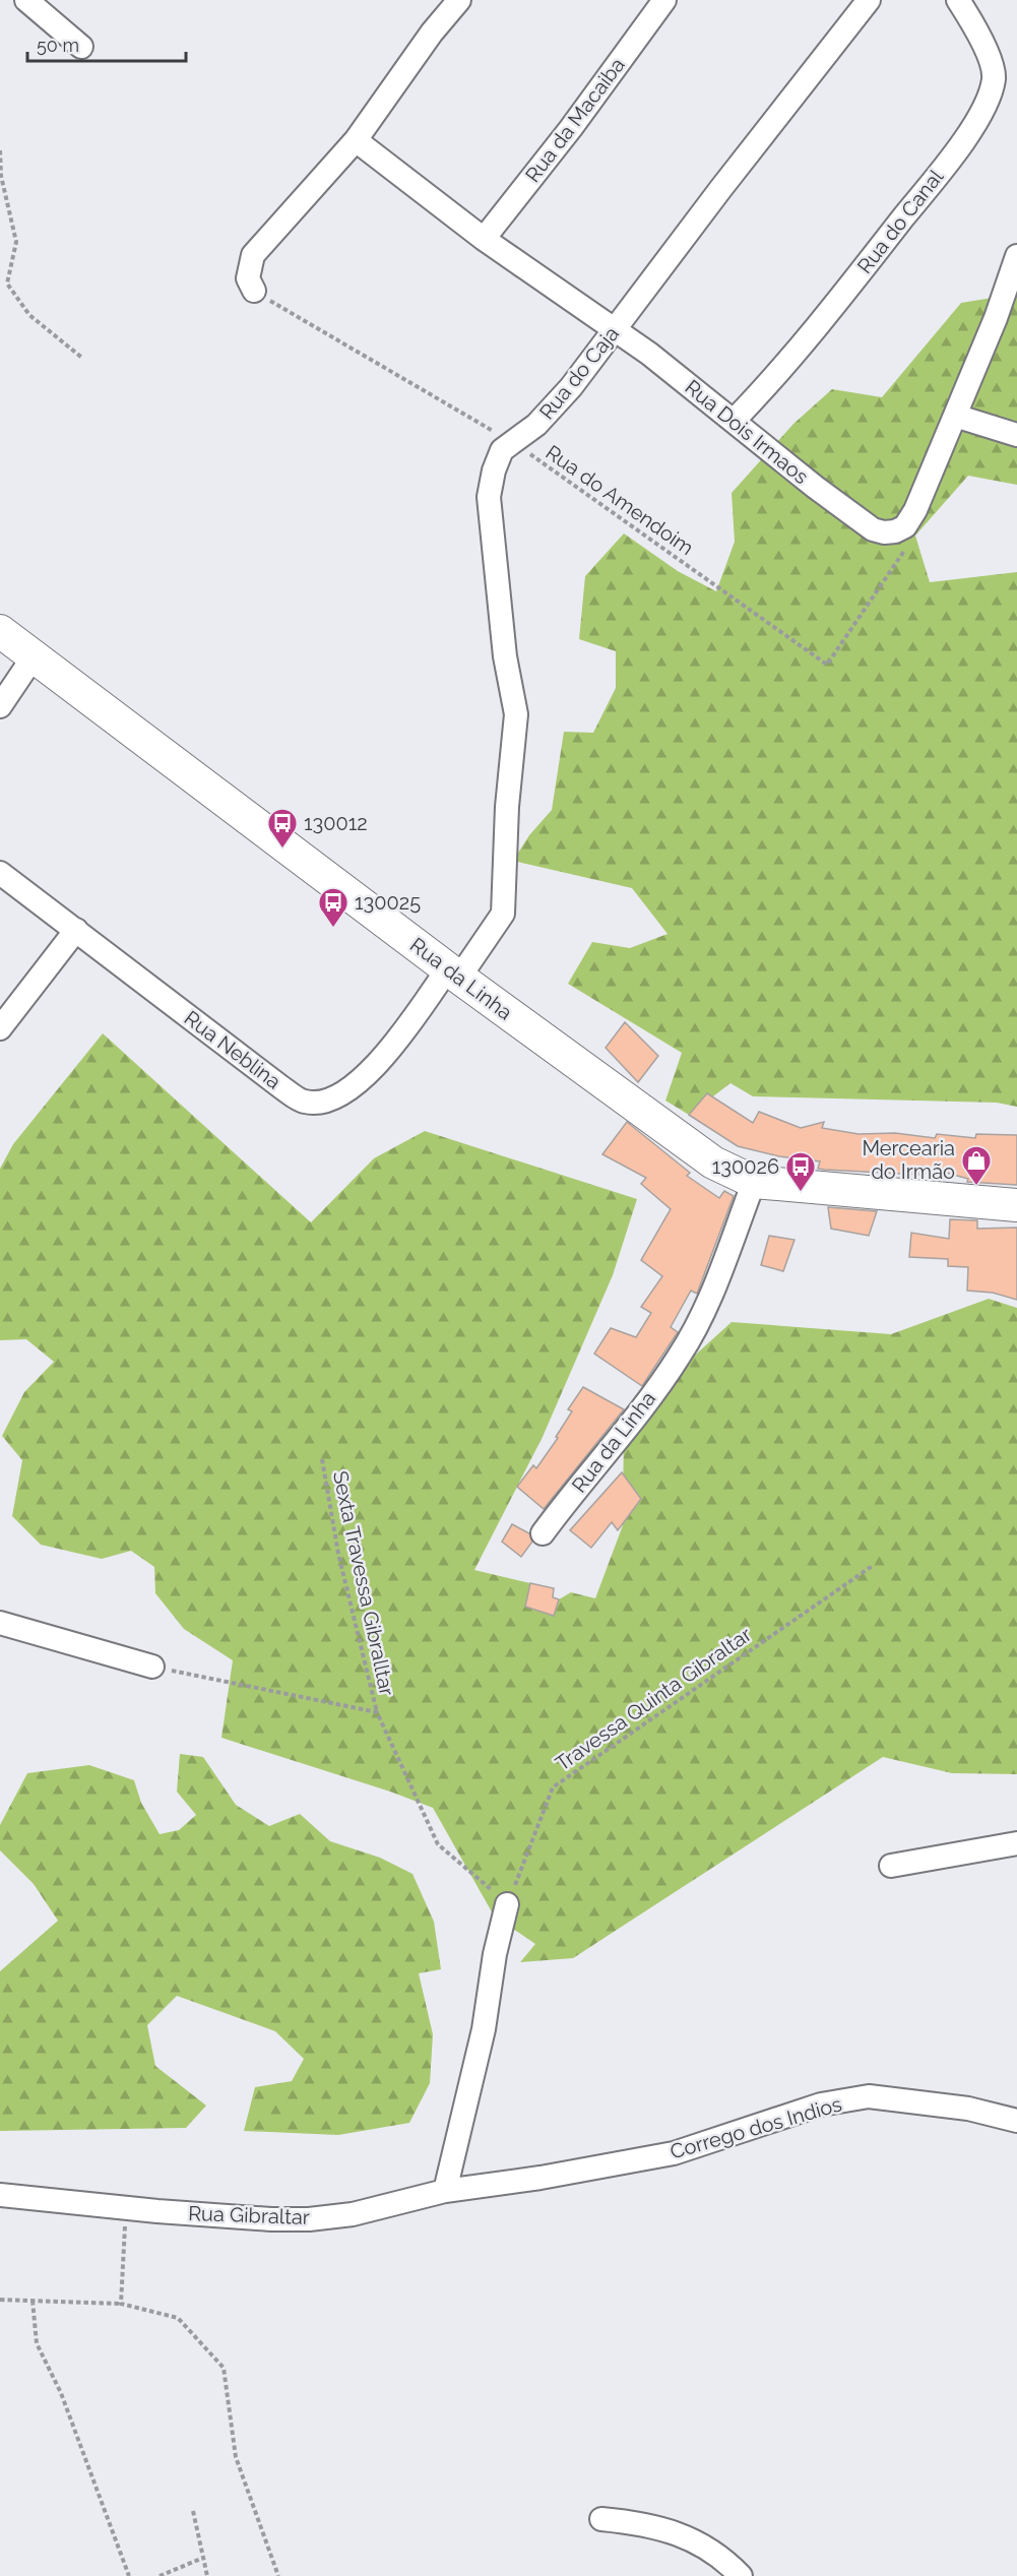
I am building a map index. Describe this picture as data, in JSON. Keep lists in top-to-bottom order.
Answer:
{
  "streets": {
    "street": [
      "Rua da Macaiba",
      "Rua do Canal",
      "Rua do Caja",
      "Rua Dois Irmaos",
      "Rua da Linha",
      "Rua Neblina",
      "Corrego dos Indios",
      "Rua Gibraltar"
    ],
    "path": ["Rua do Amendoim", "Sexta Travessa Gibralltar", "Travessa Quinta Gibraltar"]
  },
  "crossings": [
    ["Rua da Macaiba", "Rua Dois Irmaos"],
    ["Rua do Canal", "Rua Dois Irmaos"],
    ["Rua do Caja", "Rua Dois Irmaos"],
    ["Rua do Caja", "Rua do Amendoim"],
    ["Rua do Caja", "Rua da Linha"],
    ["Rua do Caja", "Rua Neblina"],
    ["Rua da Linha", "Rua Neblina"],
    ["Sexta Travessa Gibralltar", "Travessa Quinta Gibraltar"],
    ["Corrego dos Indios", "Rua Gibraltar"]
  ],
  "places": {
    "bus stop": ["130012", "130025", "130026"],
    "shop": ["Mercearia do Irmão"]
  },
  "scale_bar": "50 m"
}
